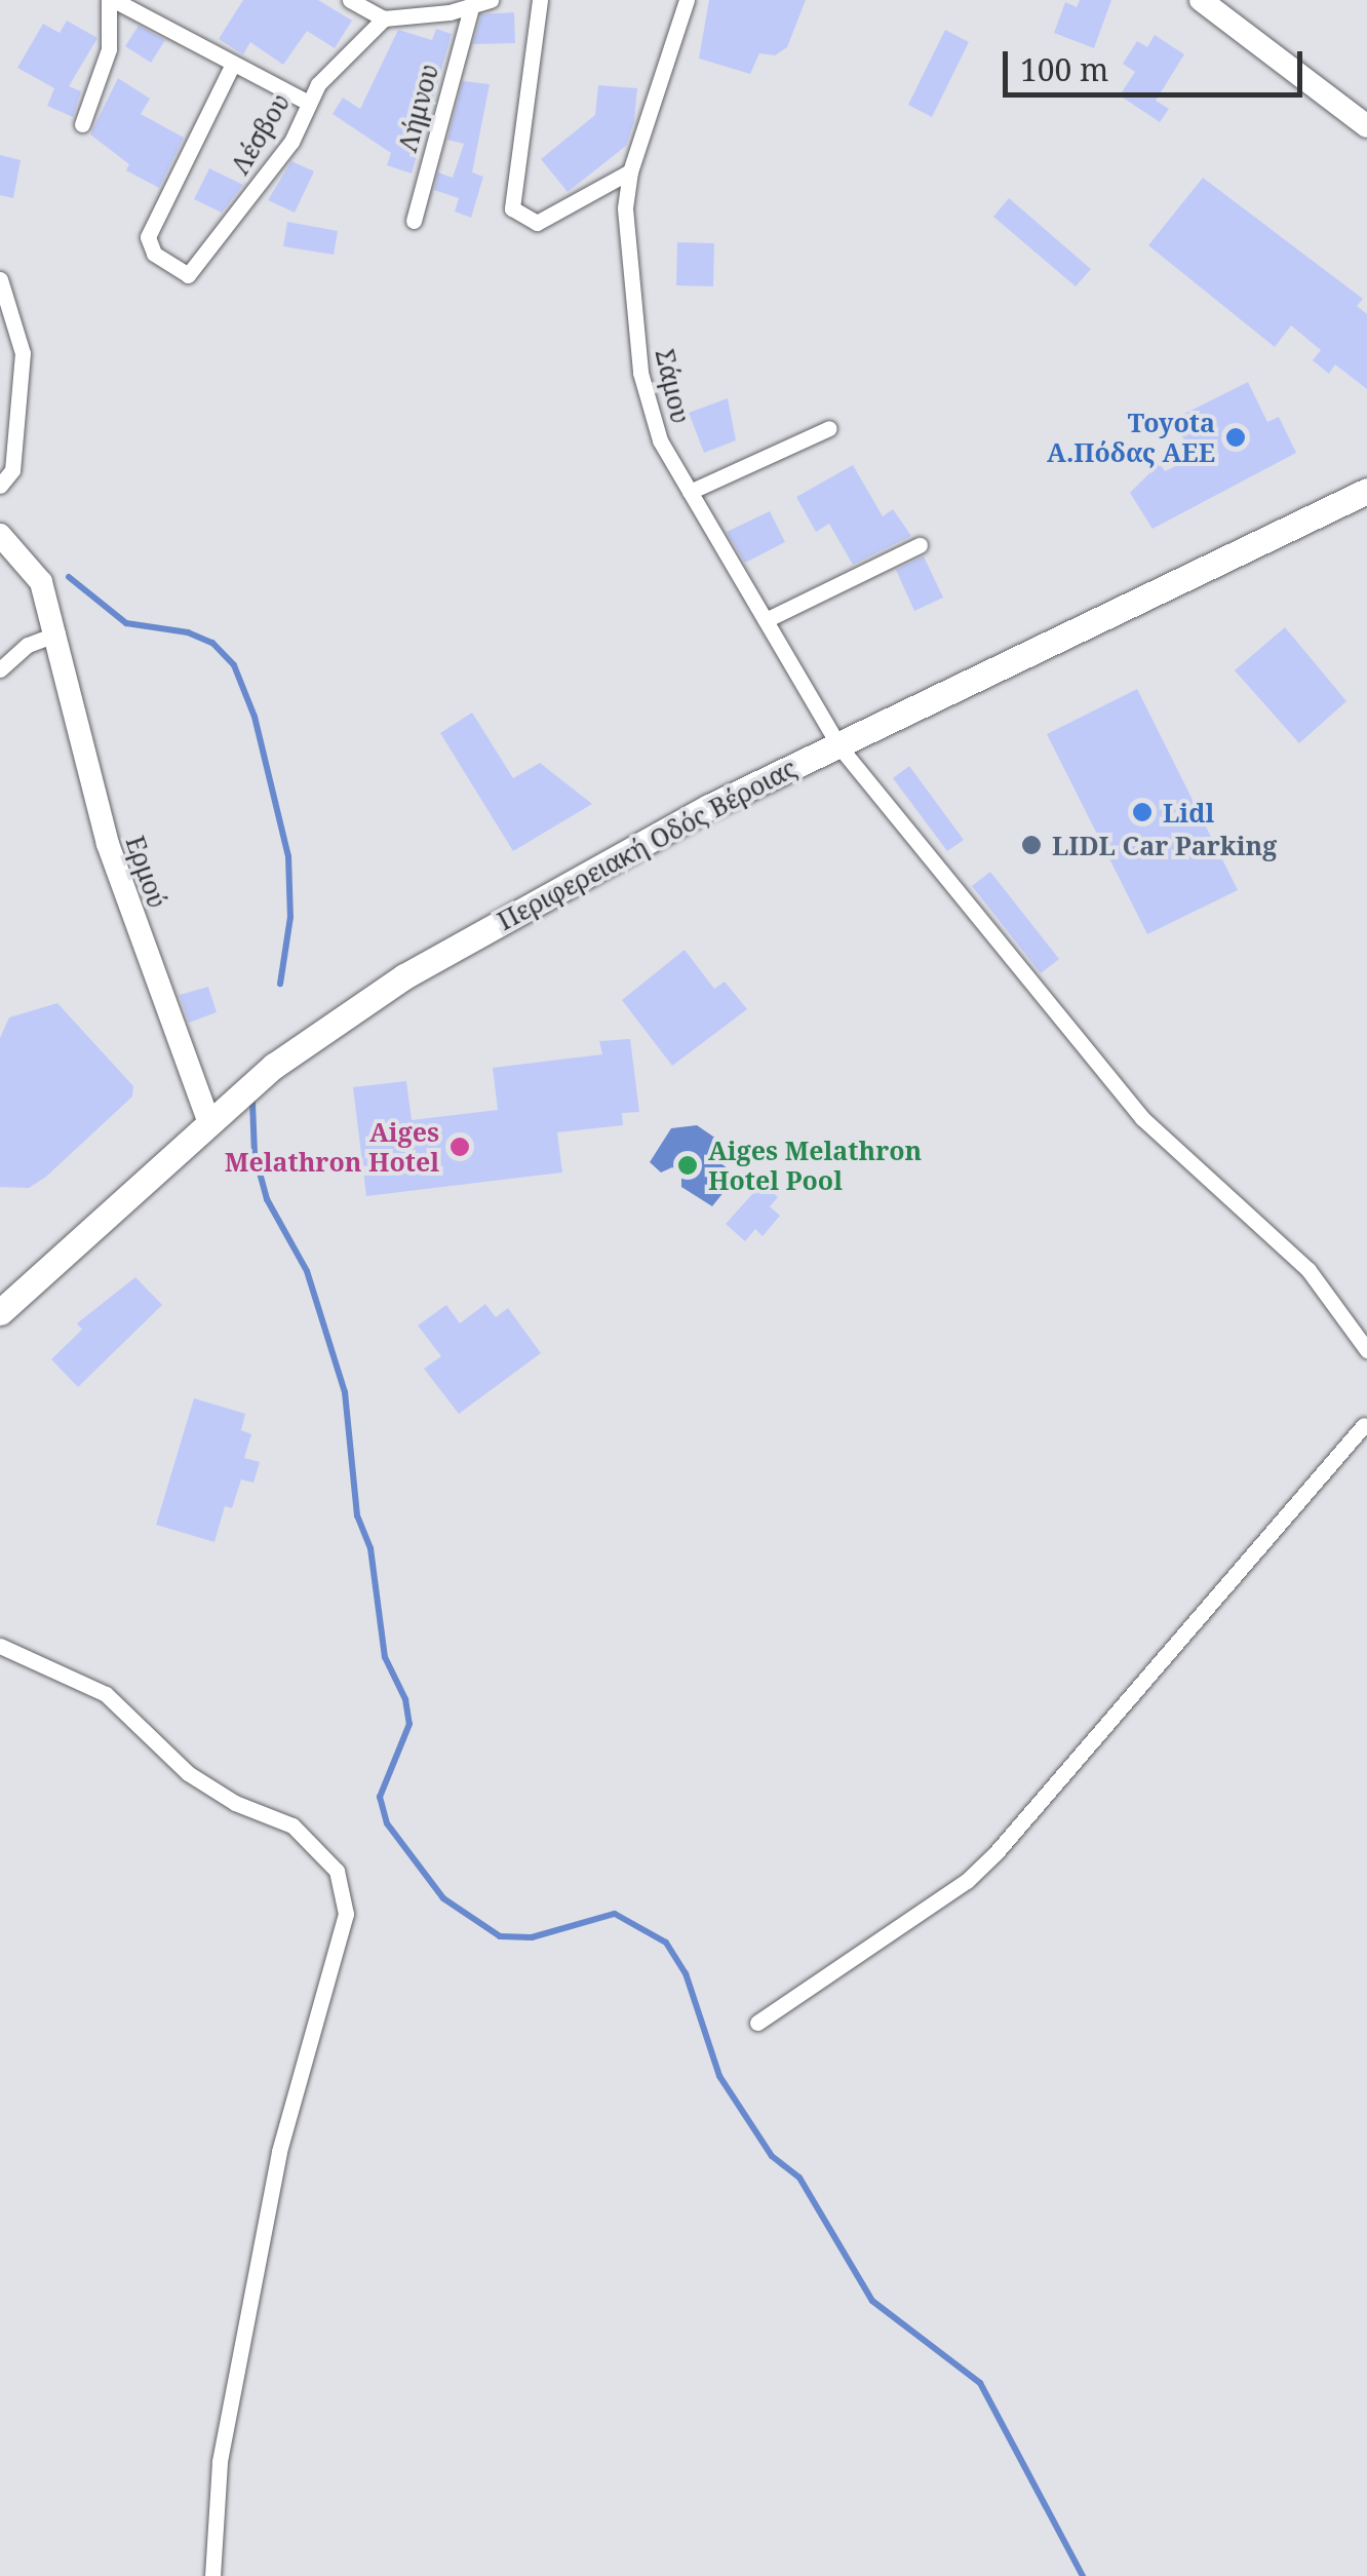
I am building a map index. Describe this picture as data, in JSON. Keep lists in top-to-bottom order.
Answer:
{
  "streets": {
    "main road": ["Περιφερειακή Οδός Βέροιας"],
    "street": [
      "Λήμνου",
      "Λέσβου",
      "Σάμου",
      "Ερμού"
    ]
  },
  "crossings": [
    ["Σάμου", "Περιφερειακή Οδός Βέροιας"],
    ["Περιφερειακή Οδός Βέροιας", "Ερμού"]
  ],
  "places": [
    "Toyota Α.Πόδας ΑΕΕ",
    "Lidl",
    "LIDL Car Parking",
    "Aiges Melathron Hotel",
    "Aiges Melathron Hotel Pool"
  ],
  "scale_bar": "100 m"
}
